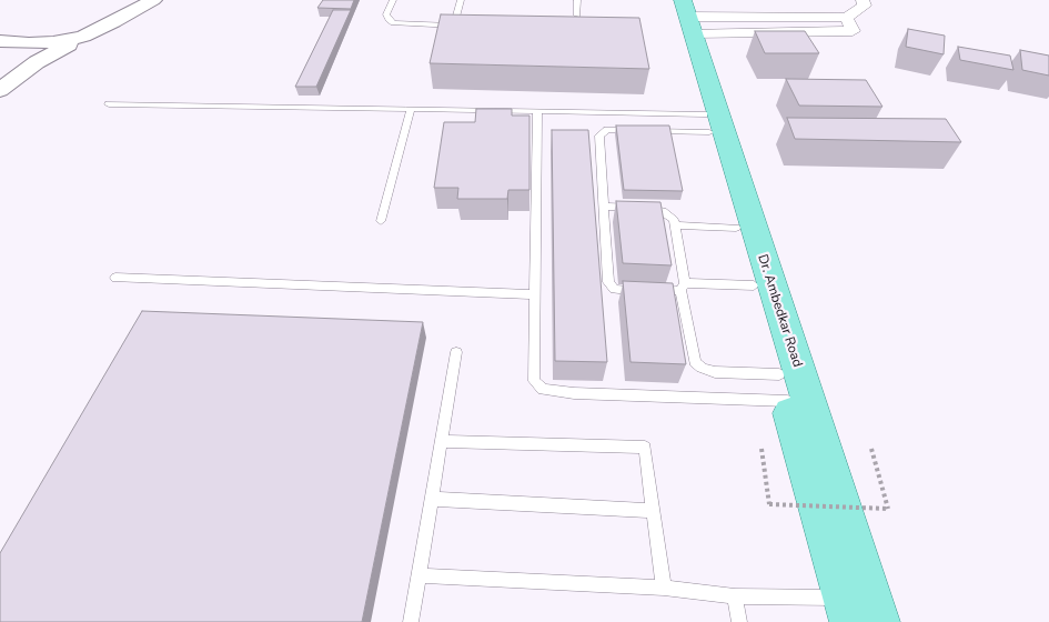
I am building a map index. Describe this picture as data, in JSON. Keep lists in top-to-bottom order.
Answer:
{
  "streets": {
    "main road": ["Dr. Ambedkar Road"]
  }
}
